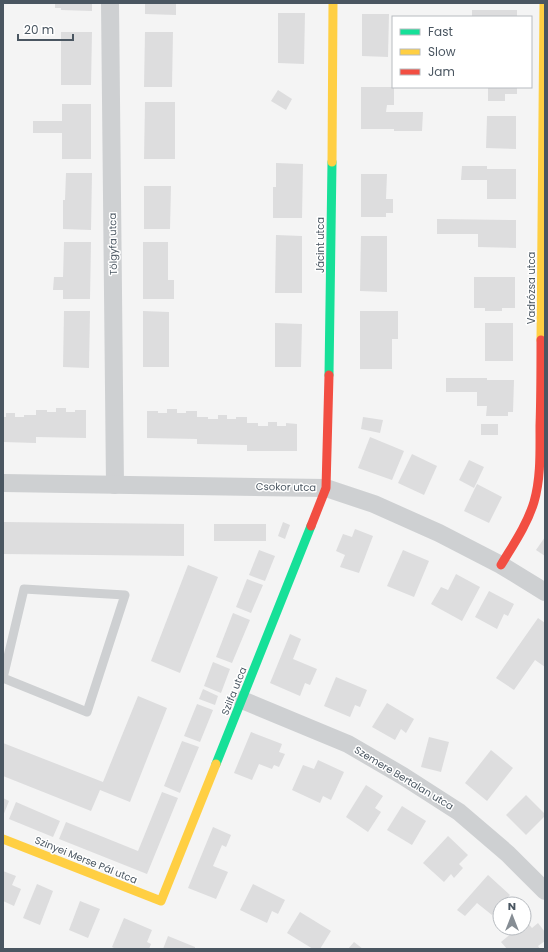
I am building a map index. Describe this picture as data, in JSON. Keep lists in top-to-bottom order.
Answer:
{
  "streets": {
    "street": [
      "Tölgyfa utca",
      "Jácint utca",
      "Vadrózsa utca",
      "Csokor utca",
      "Szilfa utca",
      "Szemere Bertalan utca",
      "Szinyei Merse Pál utca"
    ]
  },
  "crossings": [
    ["Tölgyfa utca", "Csokor utca"],
    ["Jácint utca", "Csokor utca"],
    ["Jácint utca", "Szilfa utca"],
    ["Vadrózsa utca", "Csokor utca"],
    ["Csokor utca", "Szilfa utca"],
    ["Szilfa utca", "Szemere Bertalan utca"],
    ["Szilfa utca", "Szinyei Merse Pál utca"]
  ],
  "legend": ["Fast", "Slow", "Jam"],
  "scale_bar": "20 m",
  "north": "top"
}
